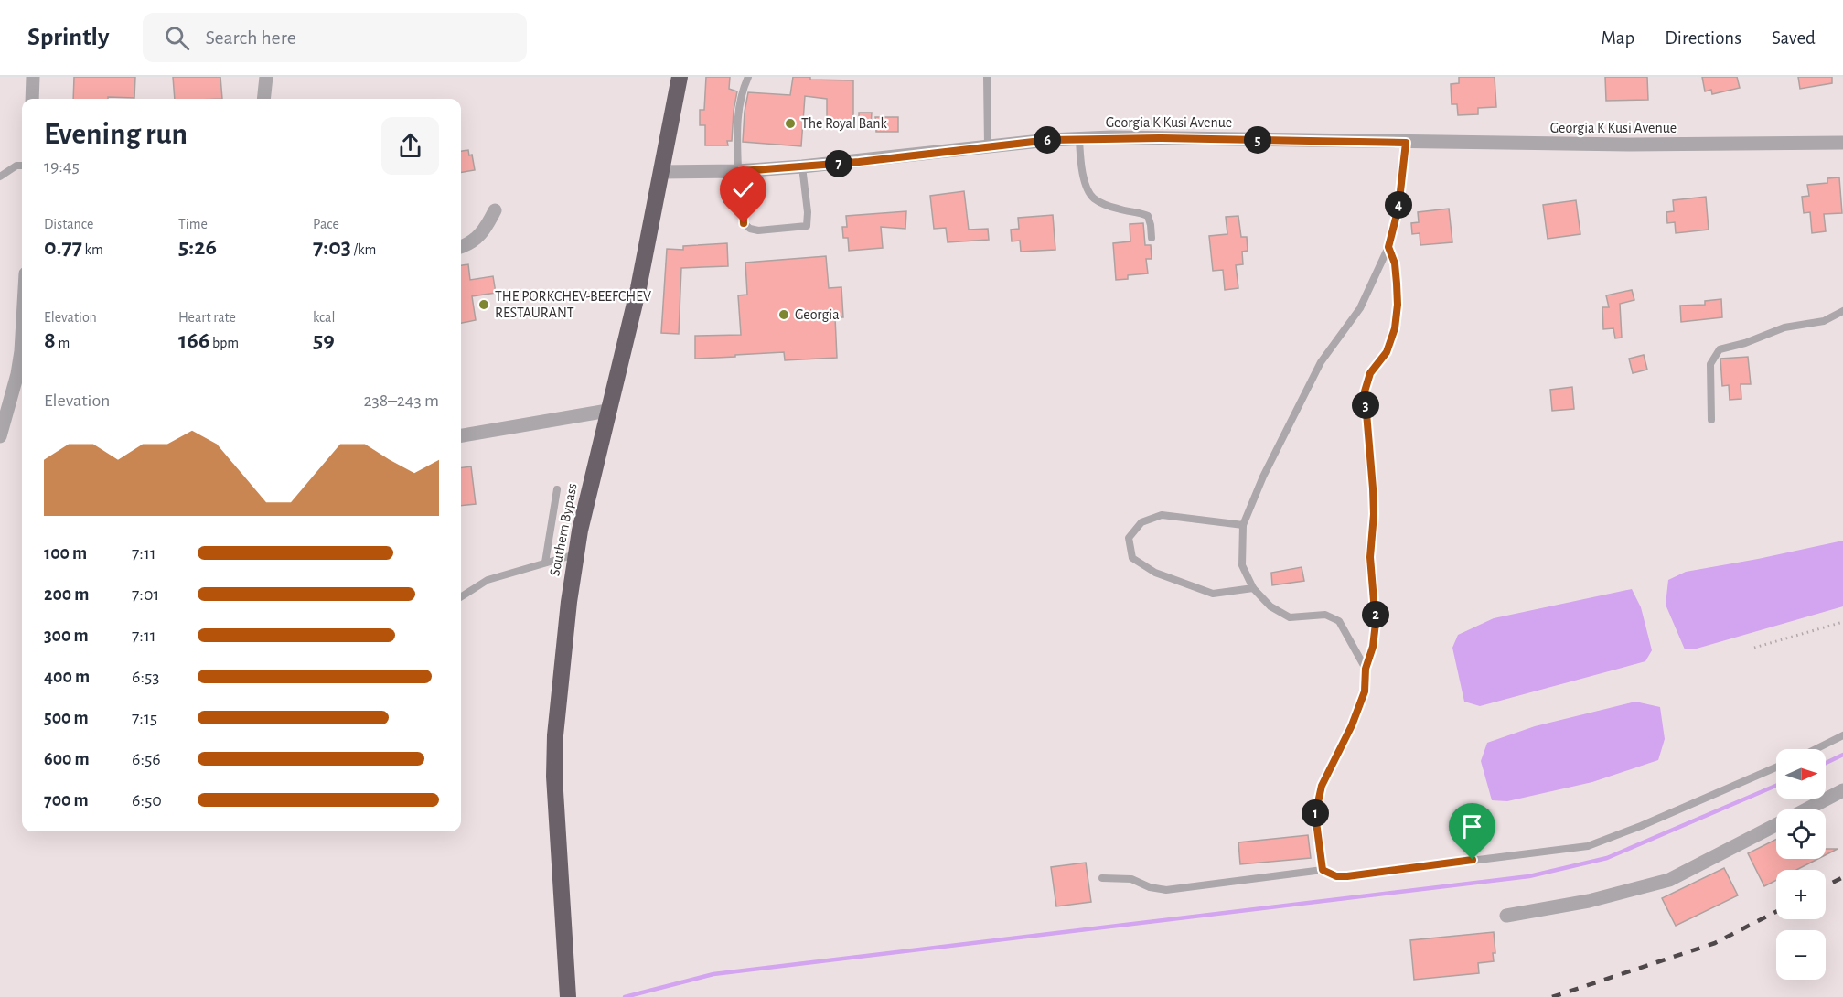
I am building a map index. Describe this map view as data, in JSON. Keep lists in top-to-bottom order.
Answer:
{
  "streets": {
    "highway": ["Southern Bypass"],
    "street": ["Georgia K Kusi Avenue"]
  },
  "crossings": [
    ["Georgia K Kusi Avenue", "Southern Bypass"]
  ],
  "places": ["The Royal Bank", "THE PORKCHEV-BEEFCHEV RESTAURANT", "Georgia"],
  "north": "right",
  "page": {
    "header": "Sprintly",
    "search": "Search here",
    "nav": ["Map", "Directions", "Saved"],
    "heading": ["Evening run", "19:45"],
    "pins": [
      "5",
      "6",
      "7",
      "4",
      "3",
      "2",
      "1"
    ],
    "stats": [
      ["Distance", "0.77 km"],
      ["Time", "5:26"],
      ["Pace", "7:03 /km"],
      ["Elevation", "8 m"],
      ["Heart rate", "166 bpm"],
      ["kcal", "59"]
    ],
    "chart": ["Elevation", "238–243 m"],
    "list": [
      {
        "name": "100 m",
        "note": "7:11"
      },
      {
        "name": "200 m",
        "note": "7:01"
      },
      {
        "name": "300 m",
        "note": "7:11"
      },
      {
        "name": "400 m",
        "note": "6:53"
      },
      {
        "name": "500 m",
        "note": "7:15"
      },
      {
        "name": "600 m",
        "note": "6:56"
      },
      {
        "name": "700 m",
        "note": "6:50"
      }
    ],
    "map_buttons": ["+", "−"]
  }
}
